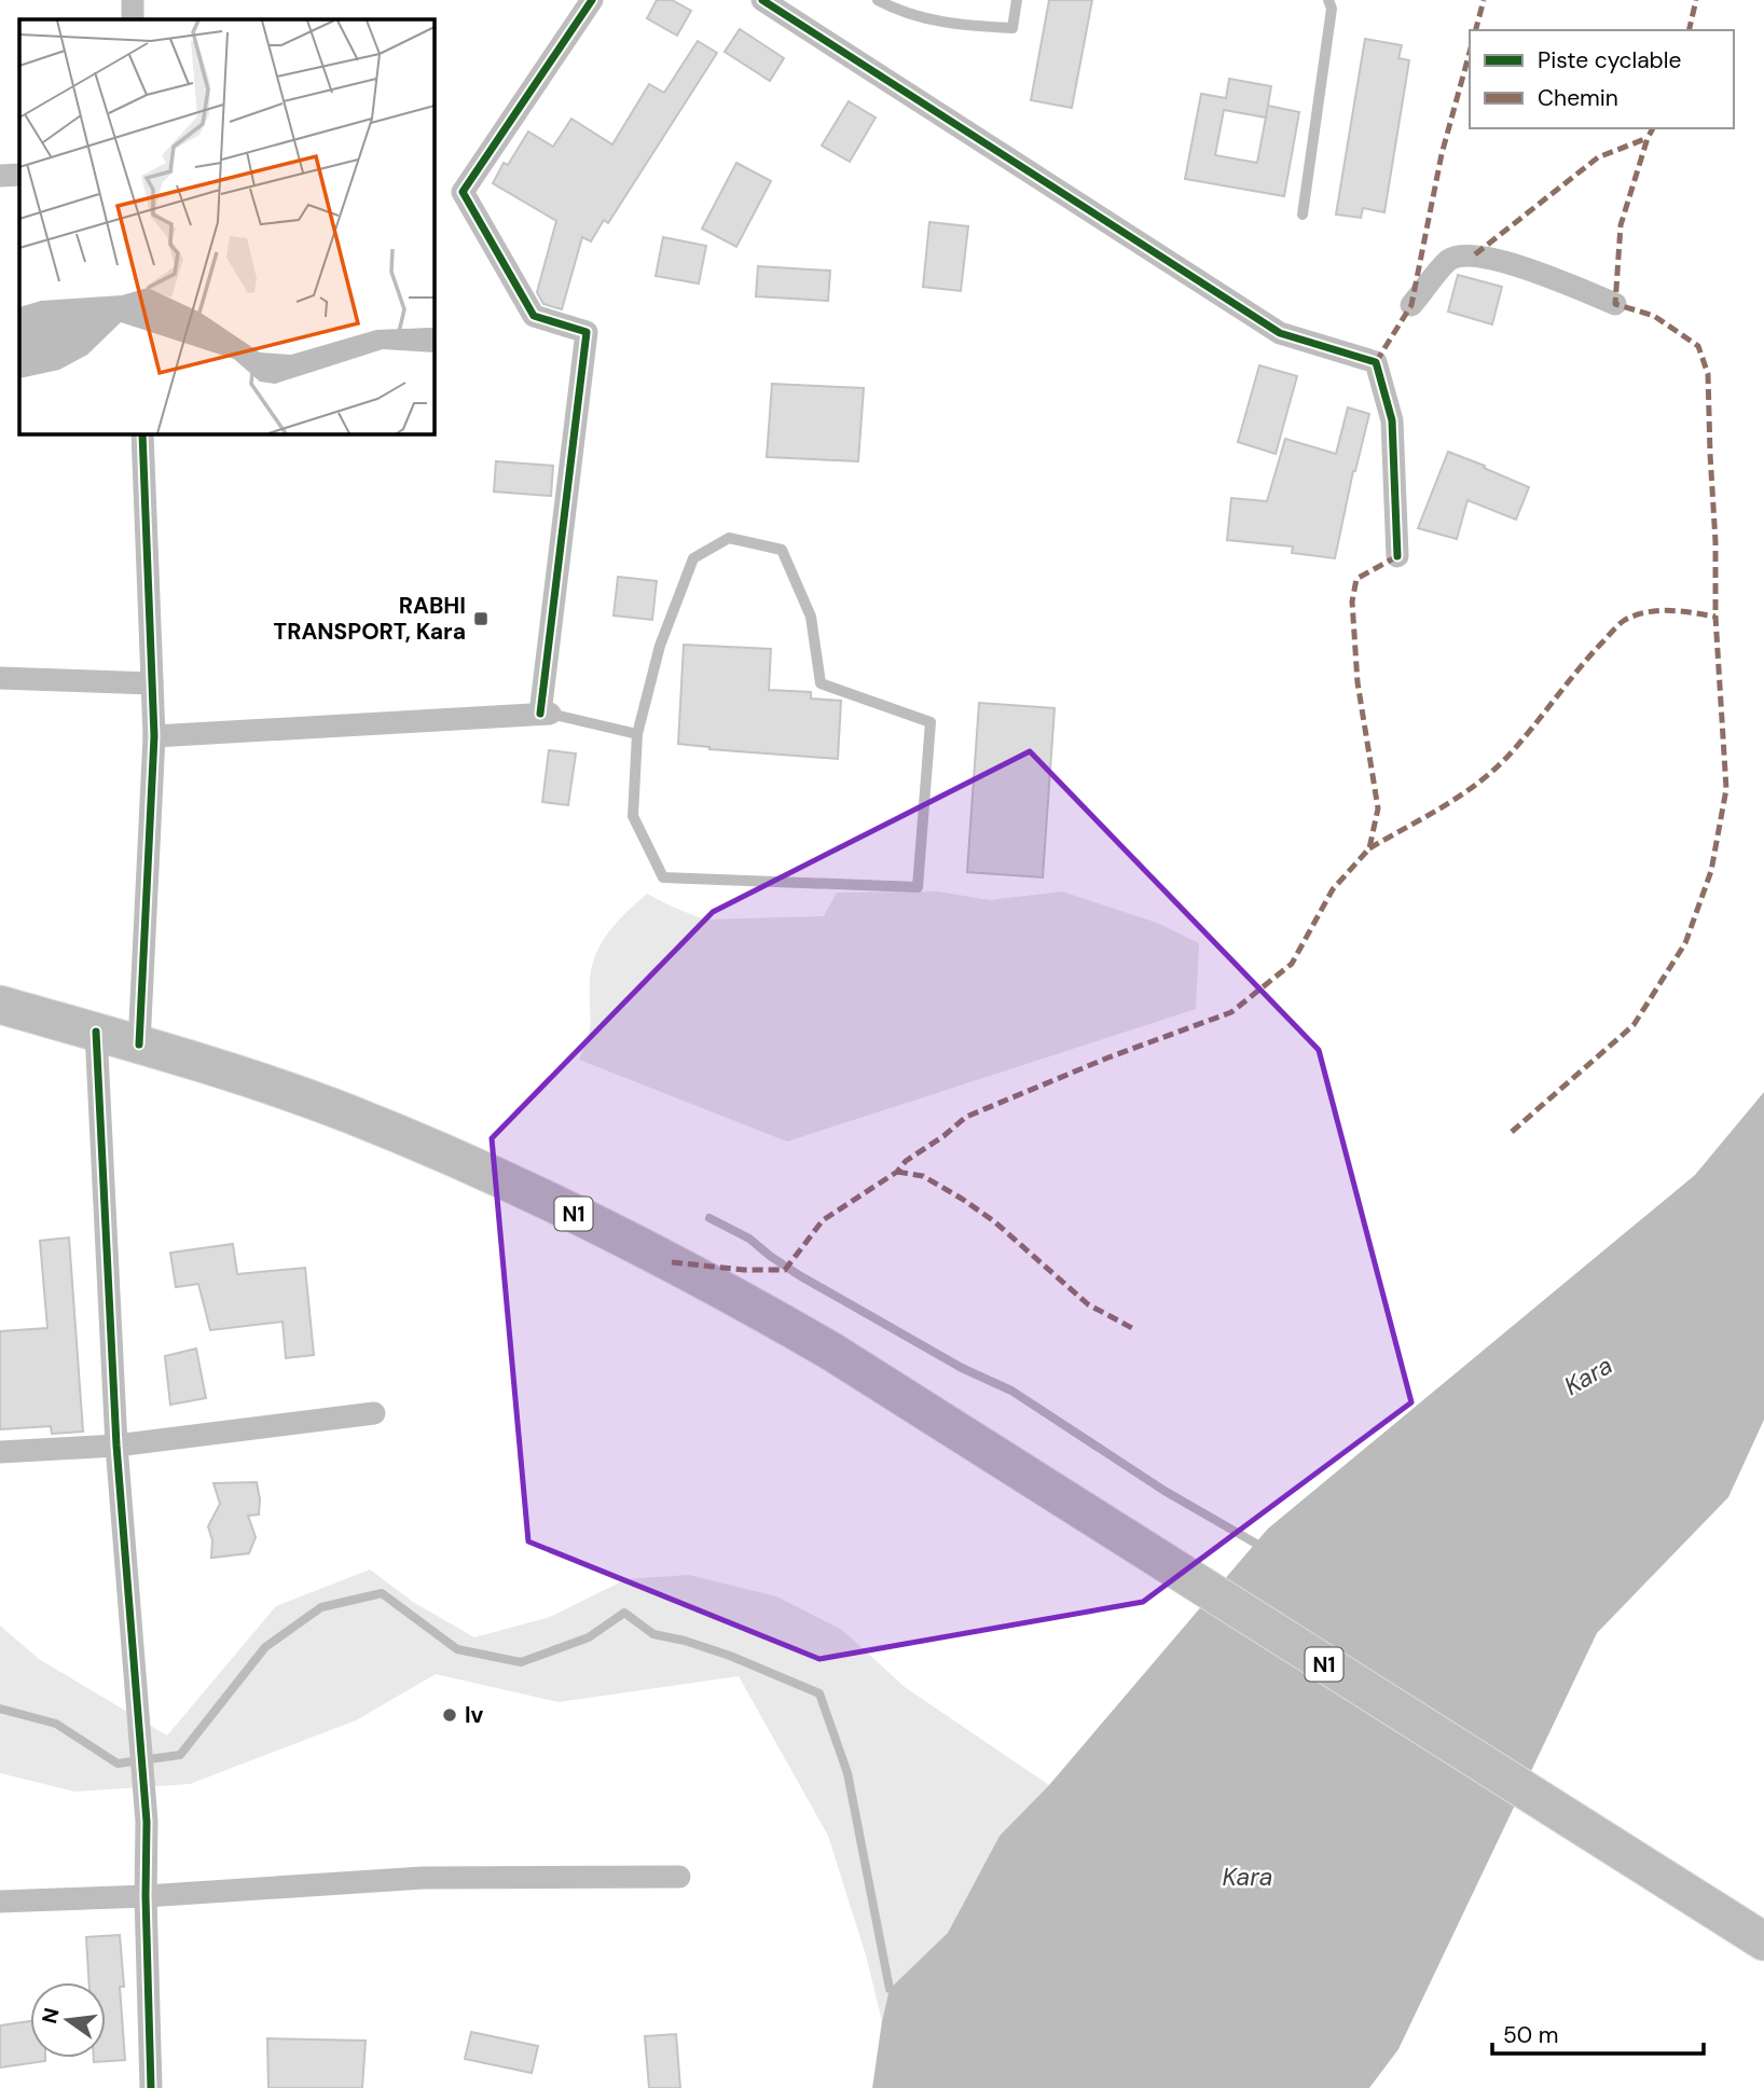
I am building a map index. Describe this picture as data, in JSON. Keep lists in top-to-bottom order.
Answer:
{
  "streets": {
    "highway": ["N1"]
  },
  "water": ["Kara"],
  "places": {
    "transit": ["RABHI TRANSPORT, Kara"],
    "other": ["lv"]
  },
  "legend": ["Piste cyclable", "Chemin"],
  "scale_bar": "50 m",
  "north": "left"
}
